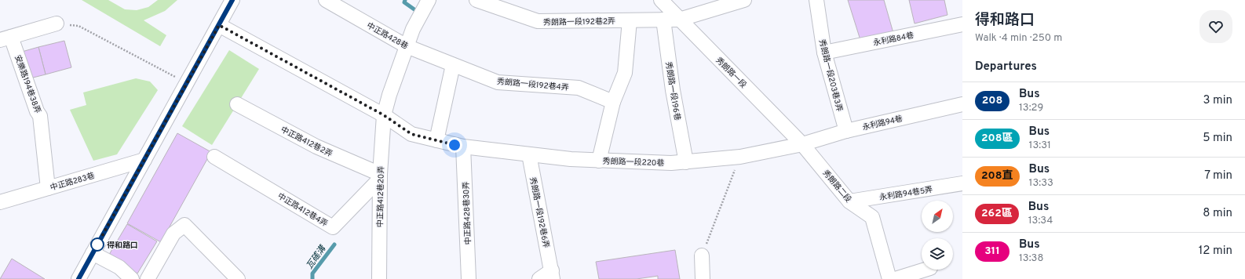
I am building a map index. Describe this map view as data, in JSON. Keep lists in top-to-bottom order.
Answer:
{
  "streets": {
    "street": [
      "秀朗路一段192巷2弄",
      "中正路428巷",
      "永利路84巷",
      "秀朗路一段",
      "秀朗路一段203巷3弄",
      "安樂路194巷38弄",
      "秀朗路一段192巷4弄",
      "秀朗路一段196巷",
      "永利路94巷",
      "中正路412巷2弄",
      "秀朗路一段220巷",
      "中正路283巷",
      "秀朗路二段",
      "永利路94巷5弄",
      "中正路412巷20弄",
      "中正路412巷4弄",
      "秀朗路一段192巷6弄",
      "中正路428巷30弄"
    ]
  },
  "crossings": [
    ["秀朗路一段192巷2弄", "秀朗路一段"],
    ["秀朗路一段192巷2弄", "秀朗路一段196巷"],
    ["中正路428巷", "秀朗路一段192巷4弄"],
    ["中正路428巷", "中正路412巷20弄"],
    ["永利路84巷", "秀朗路一段203巷3弄"],
    ["秀朗路一段", "永利路94巷"],
    ["秀朗路一段", "秀朗路一段220巷"],
    ["秀朗路一段", "秀朗路二段"],
    ["秀朗路一段203巷3弄", "永利路94巷"],
    ["安樂路194巷38弄", "中正路283巷"],
    ["秀朗路一段196巷", "秀朗路一段220巷"],
    ["永利路94巷", "秀朗路一段220巷"],
    ["永利路94巷", "秀朗路二段"],
    ["中正路412巷2弄", "中正路412巷20弄"],
    ["中正路412巷2弄", "中正路412巷4弄"],
    ["秀朗路一段220巷", "秀朗路二段"],
    ["秀朗路一段220巷", "中正路412巷20弄"],
    ["秀朗路一段220巷", "秀朗路一段192巷6弄"],
    ["秀朗路一段220巷", "中正路428巷30弄"],
    ["秀朗路二段", "永利路94巷5弄"],
    ["中正路412巷20弄", "中正路412巷4弄"]
  ],
  "water": ["瓦磘溝"],
  "places": ["得和路口"],
  "lines": ["bus line 208"],
  "north": "top right",
  "page": {
    "heading": [
      ["得和路口", "Walk · 4 min · 250 m"],
      "Departures"
    ],
    "list": [
      {
        "mark": "208",
        "name": "Bus",
        "note": "13:29",
        "value": "3 min"
      },
      {
        "mark": "208區",
        "name": "Bus",
        "note": "13:31",
        "value": "5 min"
      },
      {
        "mark": "208直",
        "name": "Bus",
        "note": "13:33",
        "value": "7 min"
      },
      {
        "mark": "262區",
        "name": "Bus",
        "note": "13:34",
        "value": "8 min"
      },
      {
        "mark": "311",
        "name": "Bus",
        "note": "13:38",
        "value": "12 min"
      }
    ]
  }
}
